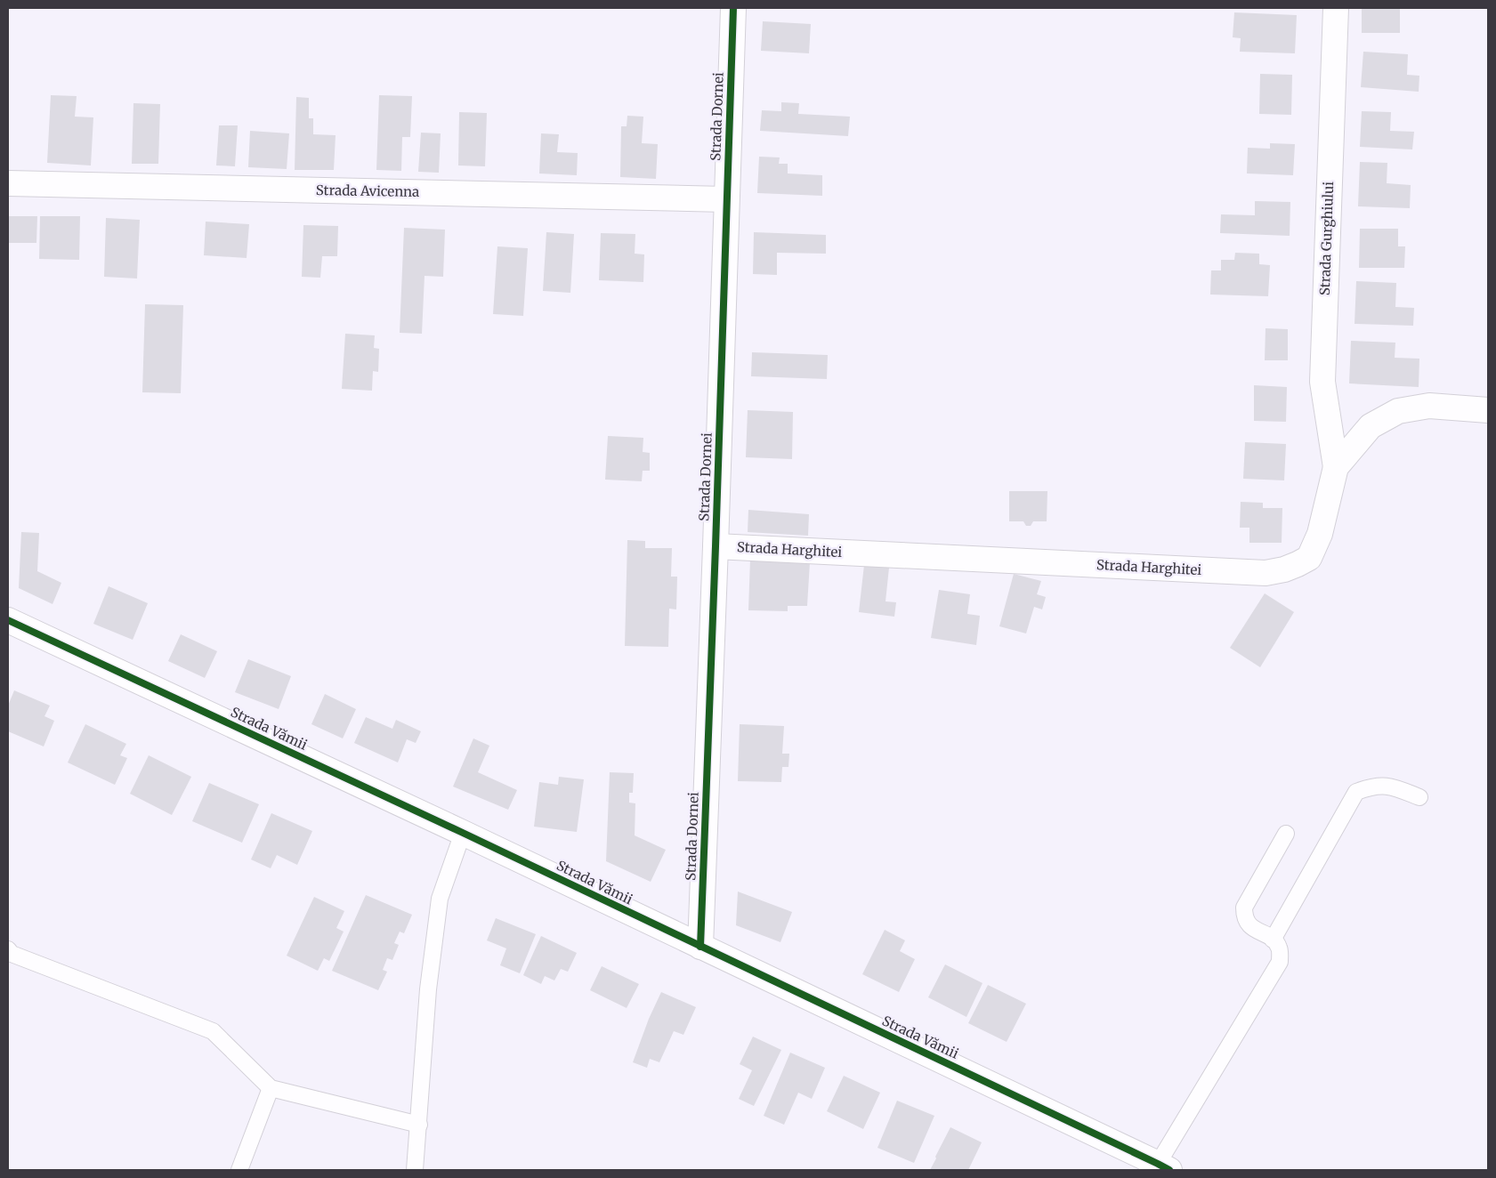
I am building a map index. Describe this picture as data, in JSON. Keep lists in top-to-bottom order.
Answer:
{
  "streets": {
    "street": [
      "Strada Dornei",
      "Strada Avicenna",
      "Strada Gurghiului",
      "Strada Harghitei",
      "Strada Vămii"
    ]
  },
  "crossings": [
    ["Strada Dornei", "Strada Avicenna"],
    ["Strada Dornei", "Strada Harghitei"],
    ["Strada Dornei", "Strada Vămii"],
    ["Strada Gurghiului", "Strada Harghitei"]
  ]
}
